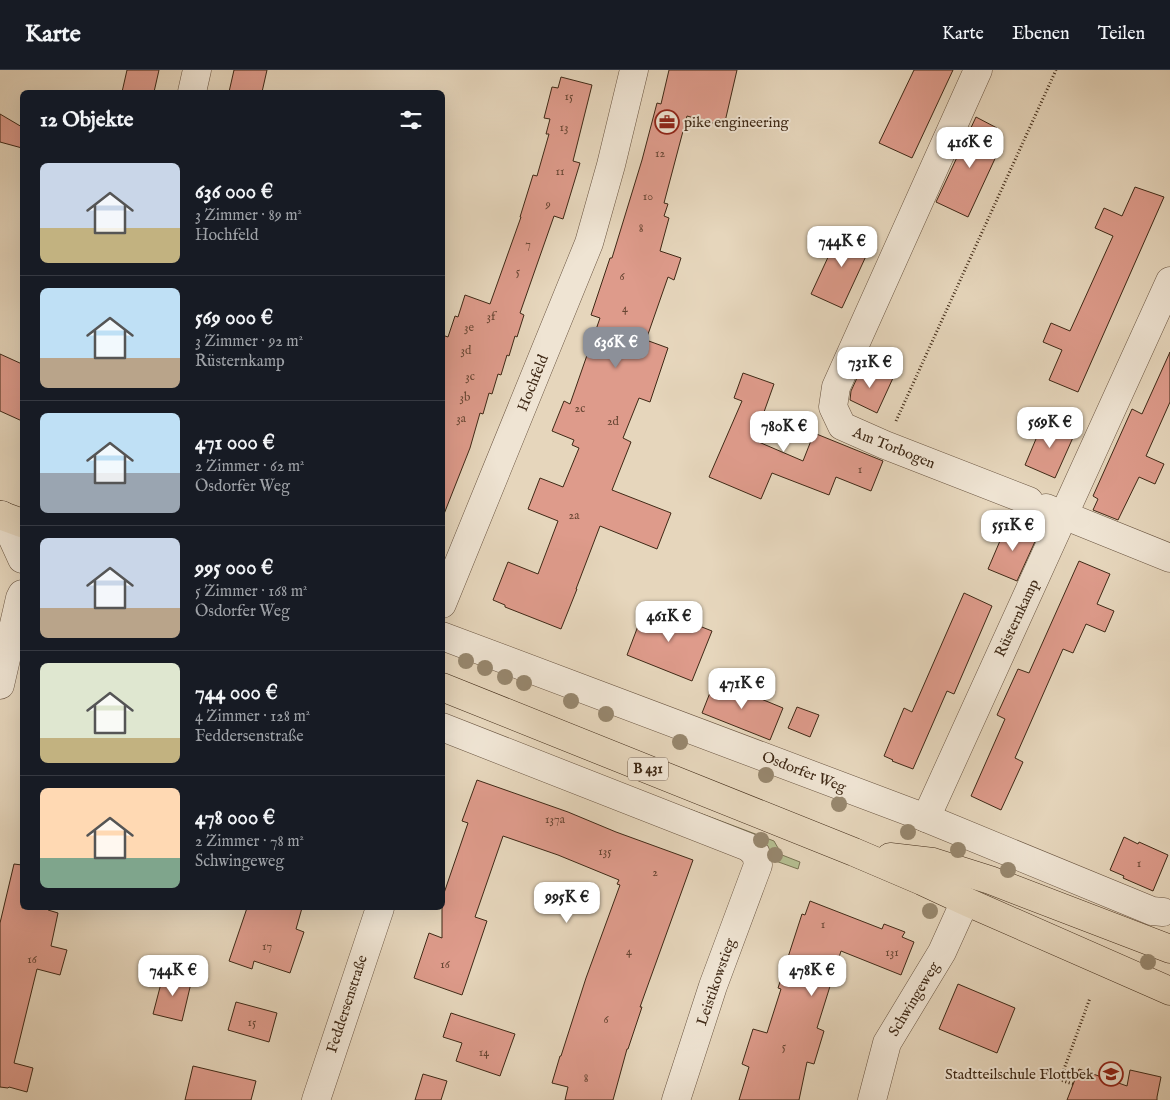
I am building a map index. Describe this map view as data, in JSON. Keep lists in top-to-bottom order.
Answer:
{
  "streets": {
    "main road": ["B 431"],
    "street": [
      "Hochfeld",
      "Am Torbogen",
      "Rüsternkamp",
      "Osdorfer Weg",
      "Leistikowstieg",
      "Schwingeweg",
      "Feddersenstraße"
    ]
  },
  "crossings": [
    ["Am Torbogen", "Rüsternkamp"],
    ["Rüsternkamp", "Osdorfer Weg"],
    ["B 431", "Schwingeweg"]
  ],
  "places": {
    "office": ["pike engineering"],
    "school or university": ["Stadtteilschule Flottbek"]
  },
  "house_numbers": [
    "15",
    "13",
    "12",
    "11",
    "10",
    "9",
    "8",
    "7",
    "5",
    "6",
    "4",
    "3f",
    "3e",
    "3d",
    "3c",
    "3b",
    "2c",
    "3a",
    "2d",
    "1",
    "2a",
    "137a",
    "135",
    "1",
    "2",
    "1",
    "17",
    "4",
    "131",
    "16",
    "16",
    "6",
    "15",
    "5",
    "14",
    "8"
  ],
  "page": {
    "header": "Karte",
    "nav": ["Karte", "Ebenen", "Teilen"],
    "heading": "12 Objekte",
    "price": [
      "416K €",
      "744K €",
      "636K €",
      "731K €",
      "569K €",
      "780K €",
      "551K €",
      "461K €",
      "471K €",
      "995K €",
      "744K €",
      "478K €"
    ],
    "list": [
      {
        "name": "636 000 €",
        "note": "3 Zimmer · 89 m² · Hochfeld"
      },
      {
        "name": "569 000 €",
        "note": "3 Zimmer · 92 m² · Rüsternkamp"
      },
      {
        "name": "471 000 €",
        "note": "2 Zimmer · 62 m² · Osdorfer Weg"
      },
      {
        "name": "995 000 €",
        "note": "5 Zimmer · 168 m² · Osdorfer Weg"
      },
      {
        "name": "744 000 €",
        "note": "4 Zimmer · 128 m² · Feddersenstraße"
      },
      {
        "name": "478 000 €",
        "note": "2 Zimmer · 78 m² · Schwingeweg"
      }
    ]
  }
}
